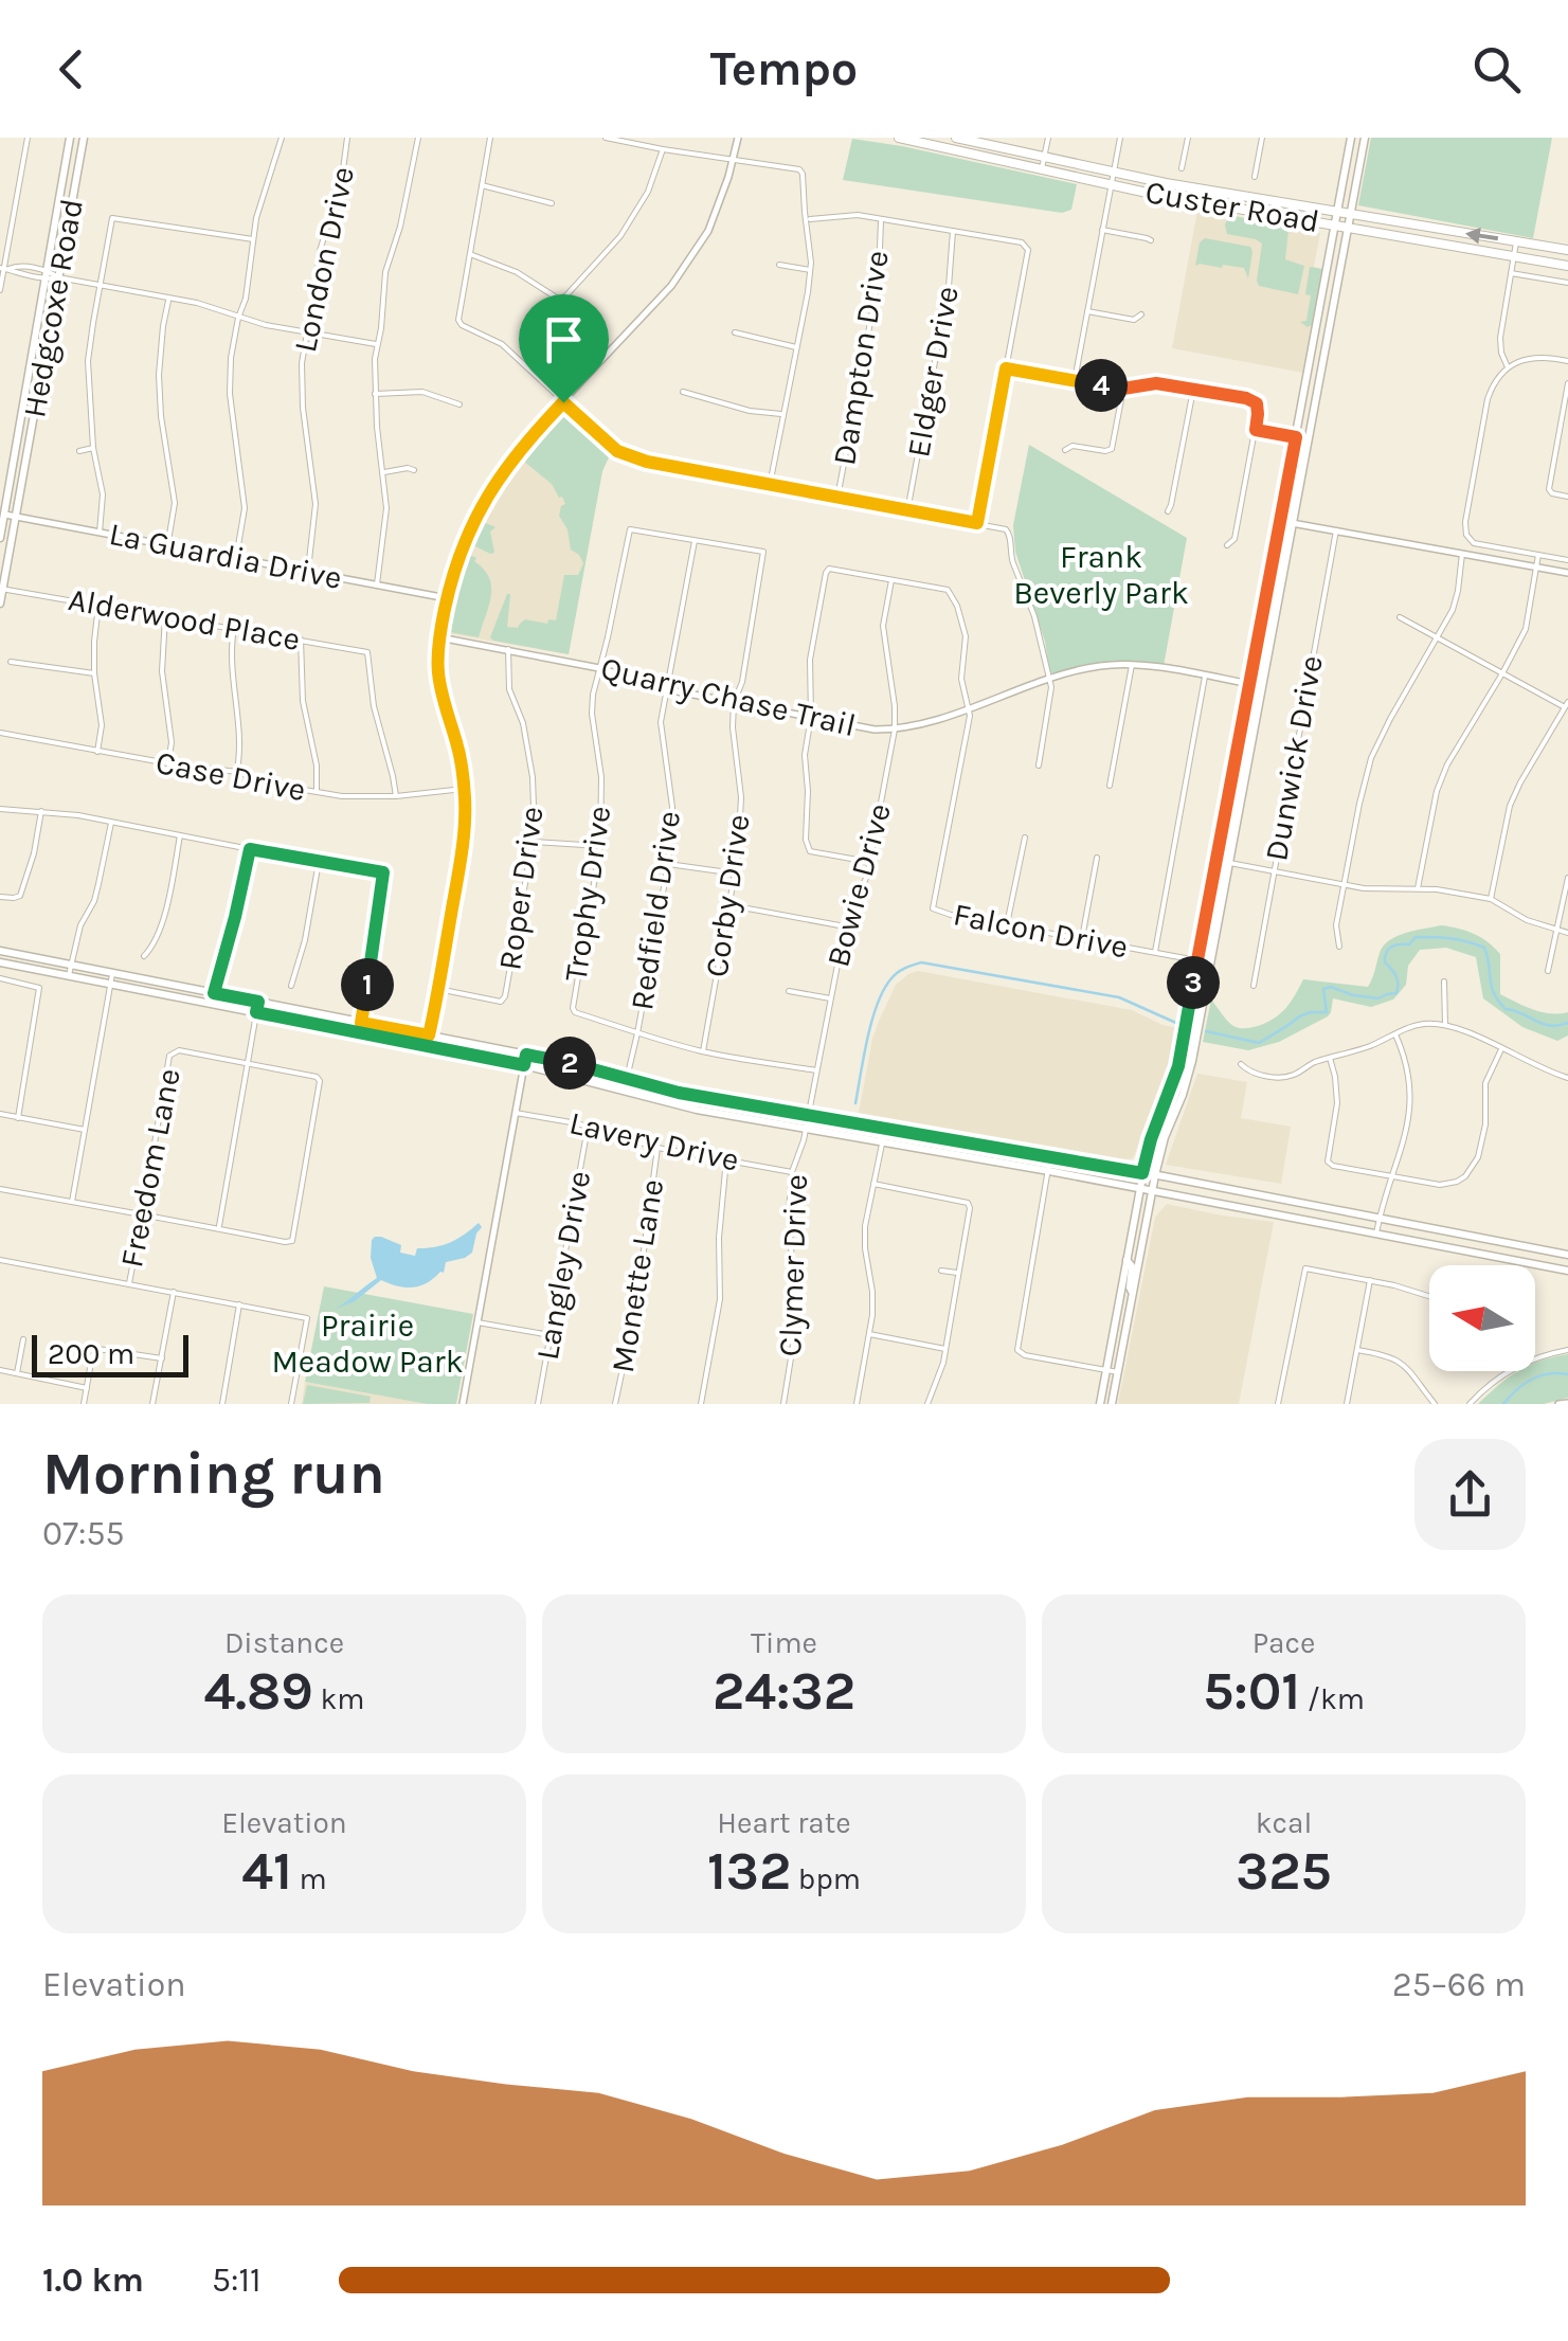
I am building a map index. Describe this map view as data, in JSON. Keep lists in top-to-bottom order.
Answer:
{
  "streets": {
    "main road": ["Custer Road", "Hedgcoxe Road"],
    "street": [
      "London Drive",
      "Dampton Drive",
      "Eldger Drive",
      "La Guardia Drive",
      "Alderwood Place",
      "Quarry Chase Trail",
      "Dunwick Drive",
      "Case Drive",
      "Bowie Drive",
      "Roper Drive",
      "Trophy Drive",
      "Corby Drive",
      "Redfield Drive",
      "Falcon Drive",
      "Lavery Drive",
      "Freedom Lane",
      "Langley Drive",
      "Clymer Drive",
      "Monette Lane"
    ]
  },
  "crossings": [
    ["London Drive", "La Guardia Drive"],
    ["Hedgcoxe Road", "La Guardia Drive"],
    ["Hedgcoxe Road", "Alderwood Place"],
    ["Alderwood Place", "Case Drive"],
    ["Quarry Chase Trail", "Bowie Drive"],
    ["Quarry Chase Trail", "Roper Drive"],
    ["Quarry Chase Trail", "Trophy Drive"],
    ["Quarry Chase Trail", "Corby Drive"],
    ["Quarry Chase Trail", "Redfield Drive"],
    ["Quarry Chase Trail", "Falcon Drive"],
    ["Bowie Drive", "Clymer Drive"],
    ["Trophy Drive", "Corby Drive"],
    ["Trophy Drive", "Redfield Drive"],
    ["Corby Drive", "Redfield Drive"],
    ["Lavery Drive", "Langley Drive"],
    ["Lavery Drive", "Clymer Drive"],
    ["Lavery Drive", "Monette Lane"]
  ],
  "parks": ["Frank Beverly Park", "Prairie Meadow Park"],
  "scale_bar": "200 m",
  "north": "left",
  "page": {
    "header": "Tempo",
    "pins": [
      "4",
      "3",
      "1",
      "2"
    ],
    "scale": "200 m",
    "heading": ["Morning run", "07:55"],
    "stats": [
      ["Distance", "4.89 km"],
      ["Time", "24:32"],
      ["Pace", "5:01 /km"],
      ["Elevation", "41 m"],
      ["Heart rate", "132 bpm"],
      ["kcal", "325"]
    ],
    "chart": ["Elevation", "25–66 m"],
    "list": [
      {
        "name": "1.0 km",
        "note": "5:11"
      }
    ]
  }
}
